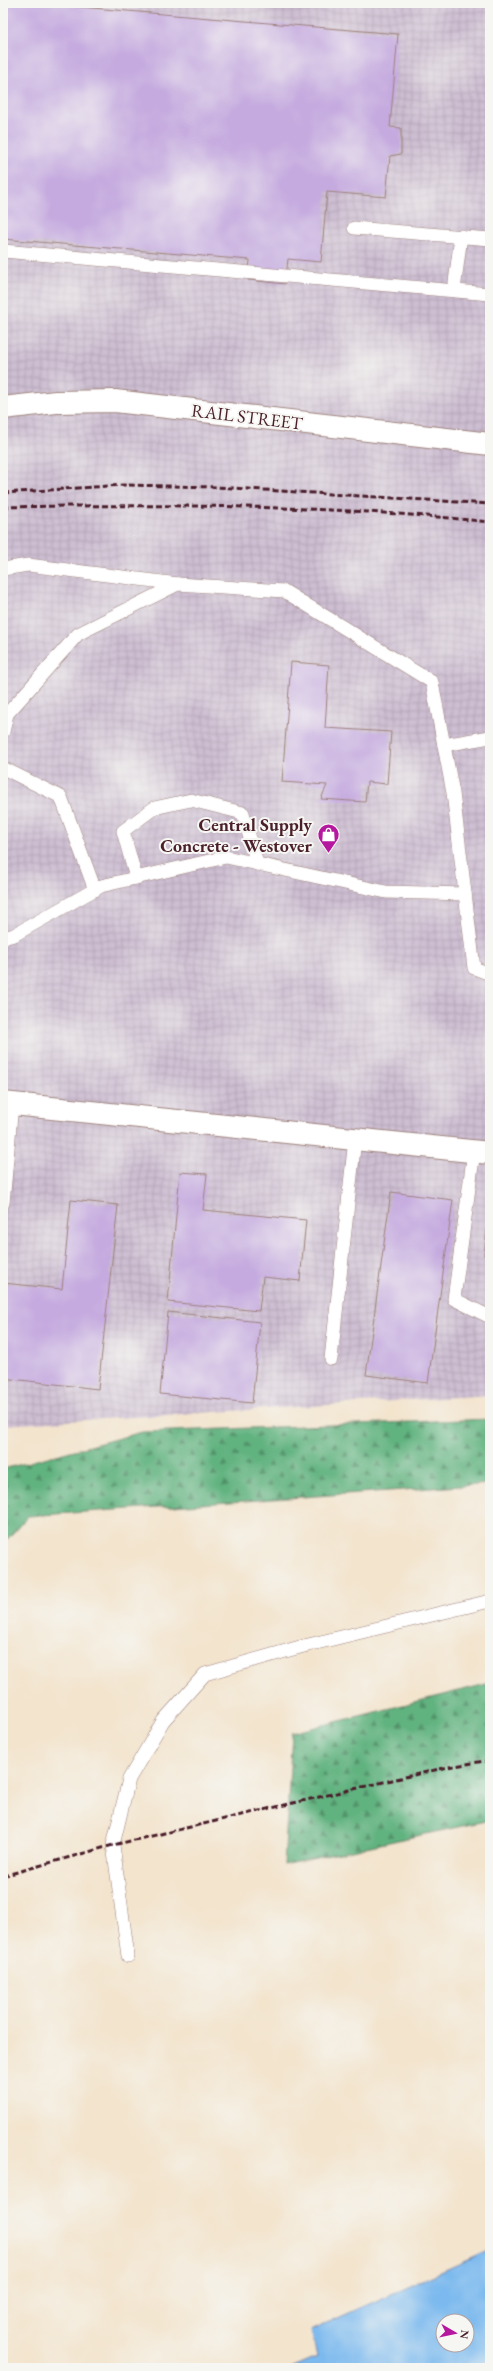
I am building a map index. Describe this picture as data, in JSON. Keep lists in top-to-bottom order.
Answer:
{
  "streets": {
    "street": ["RAIL STREET"]
  },
  "places": {
    "shop": ["Central Supply Concrete - Westover"]
  },
  "north": "right"
}
